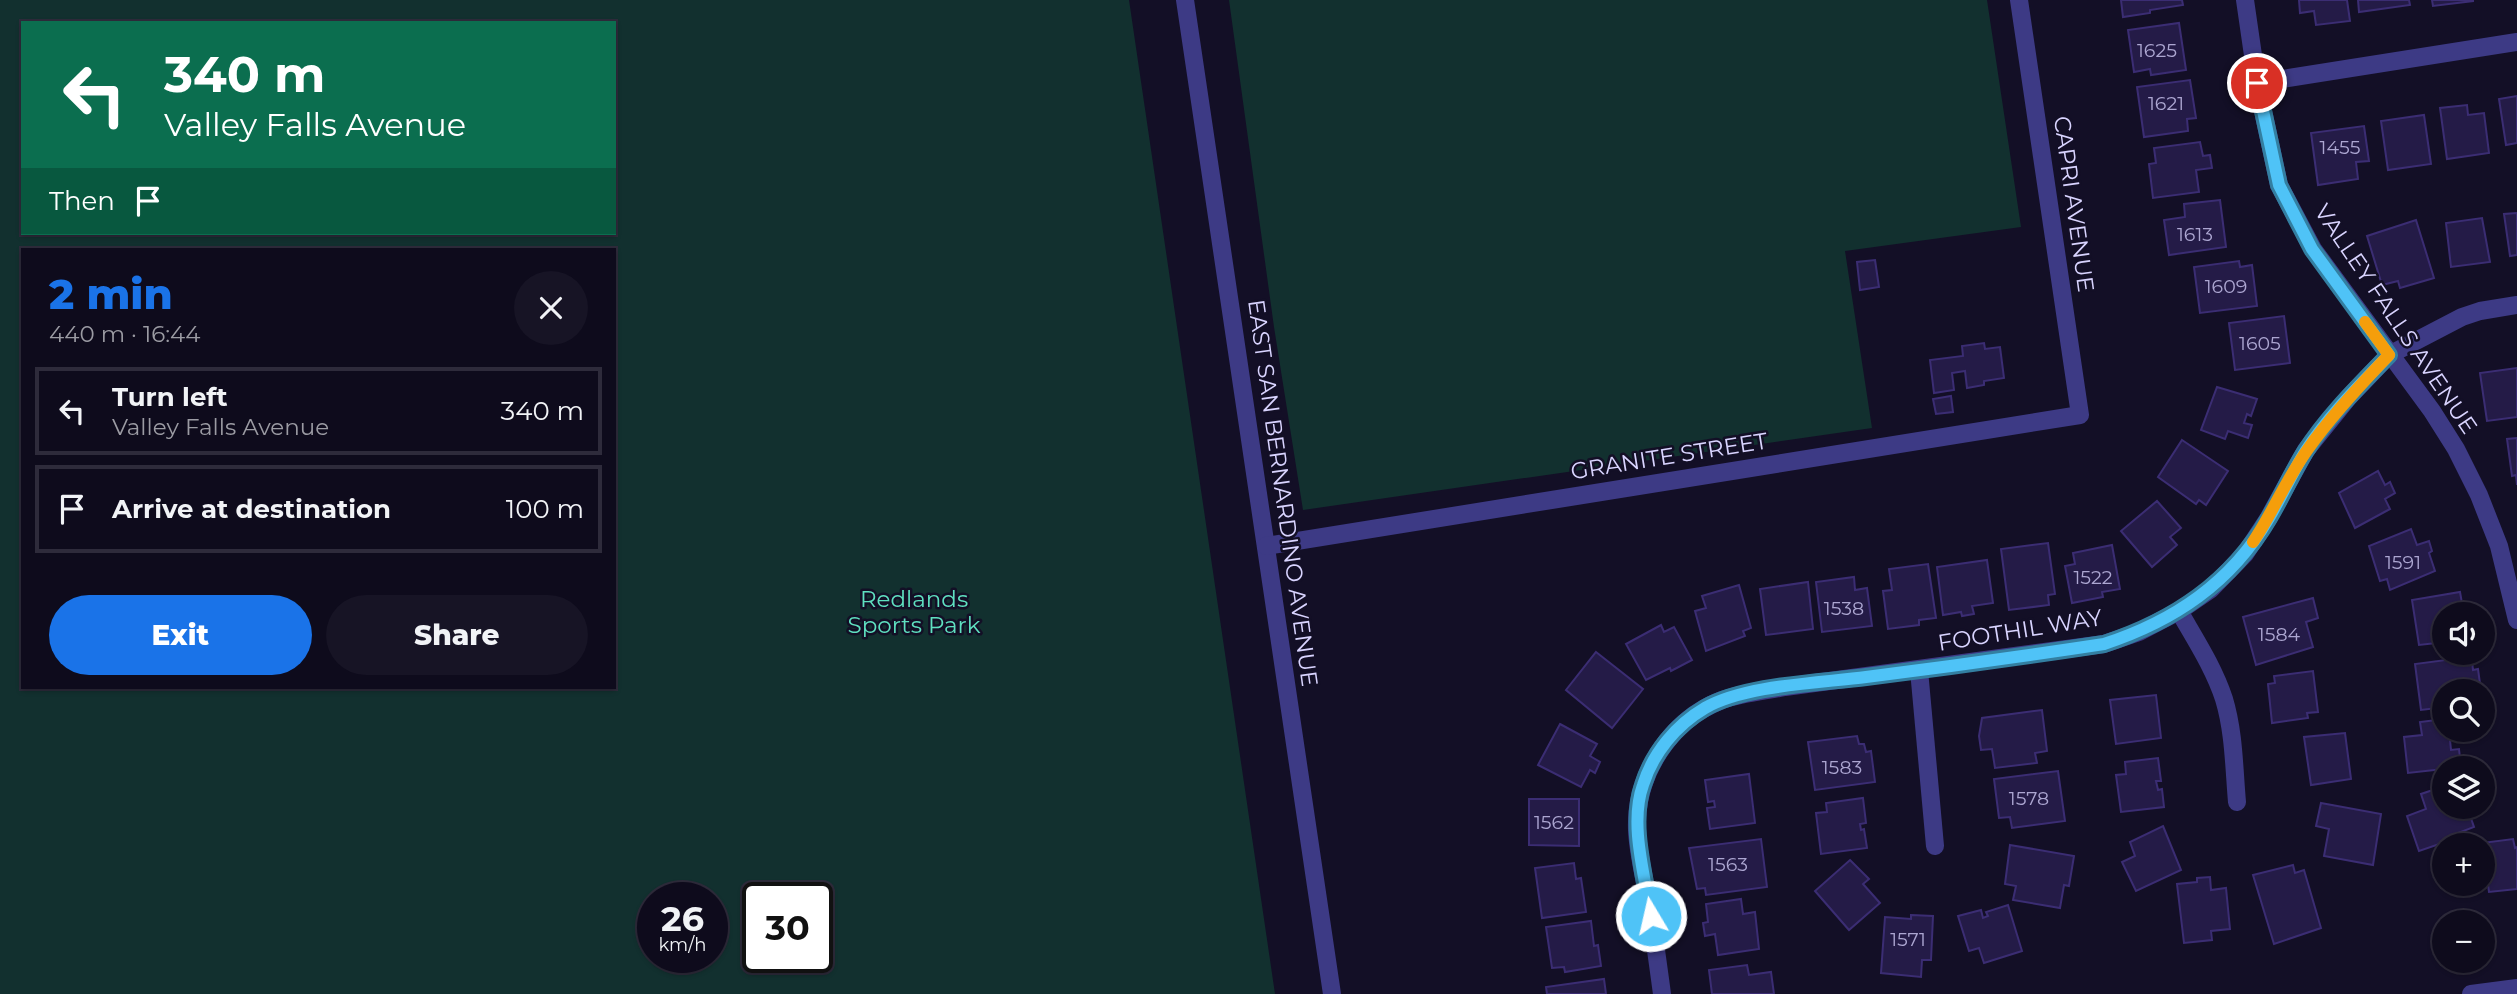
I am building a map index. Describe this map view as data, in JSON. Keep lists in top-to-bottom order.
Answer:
{
  "streets": {
    "street": [
      "CAPRI AVENUE",
      "VALLEY FALLS AVENUE",
      "GRANITE STREET",
      "EAST SAN BERNARDINO AVENUE",
      "FOOTHIL WAY"
    ]
  },
  "crossings": [
    ["CAPRI AVENUE", "GRANITE STREET"],
    ["VALLEY FALLS AVENUE", "FOOTHIL WAY"],
    ["GRANITE STREET", "EAST SAN BERNARDINO AVENUE"]
  ],
  "parks": ["Redlands Sports Park"],
  "house_numbers": [
    "1625",
    "1621",
    "1455",
    "1613",
    "1609",
    "1605",
    "1591",
    "1522",
    "1538",
    "1584",
    "1583",
    "1578",
    "1562",
    "1563",
    "1571"
  ],
  "page": {
    "turn": ["340 m", "Valley Falls Avenue"],
    "then": "Then",
    "heading": ["2 min", "440 m · 16:44"],
    "list": [
      {
        "name": "Turn left",
        "note": "Valley Falls Avenue",
        "value": "340 m"
      },
      {
        "name": "Arrive at destination",
        "value": "100 m"
      }
    ],
    "buttons": ["Exit", "Share"],
    "map_buttons": ["+", "−"],
    "speed": "26 km/h",
    "limit": "30"
  }
}
